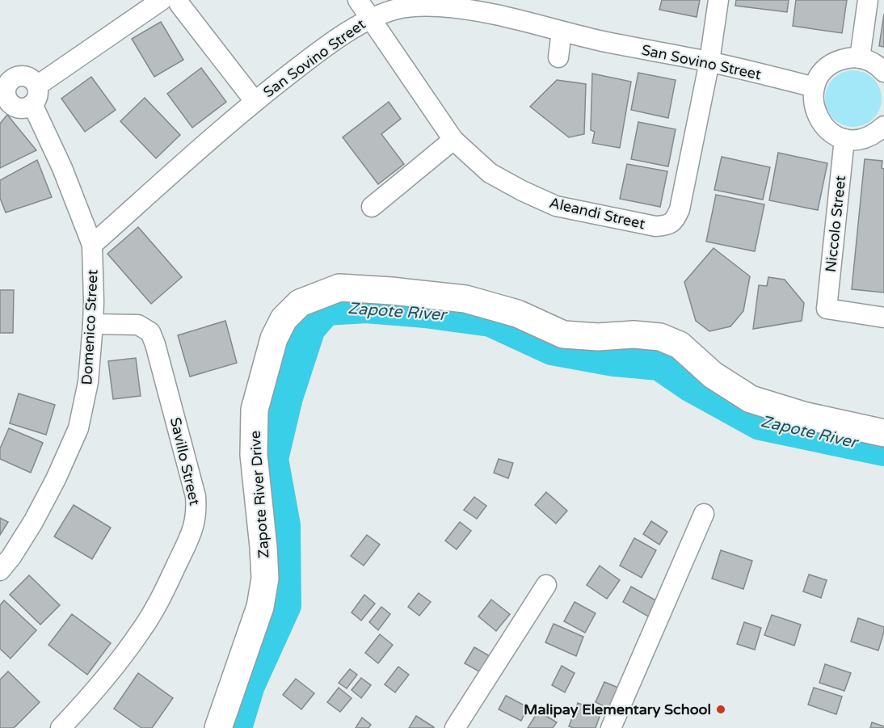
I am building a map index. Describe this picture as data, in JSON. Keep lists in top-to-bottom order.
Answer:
{
  "streets": {
    "street": [
      "San Sovino Street",
      "Aleandi Street",
      "Niccolo Street",
      "Domenico Street",
      "Savillo Street",
      "Zapote River Drive"
    ]
  },
  "crossings": [
    ["San Sovino Street", "Aleandi Street"],
    ["San Sovino Street", "Domenico Street"],
    ["Domenico Street", "Savillo Street"]
  ],
  "water": ["Zapote River"],
  "places": ["Malipay Elementary School"]
}
